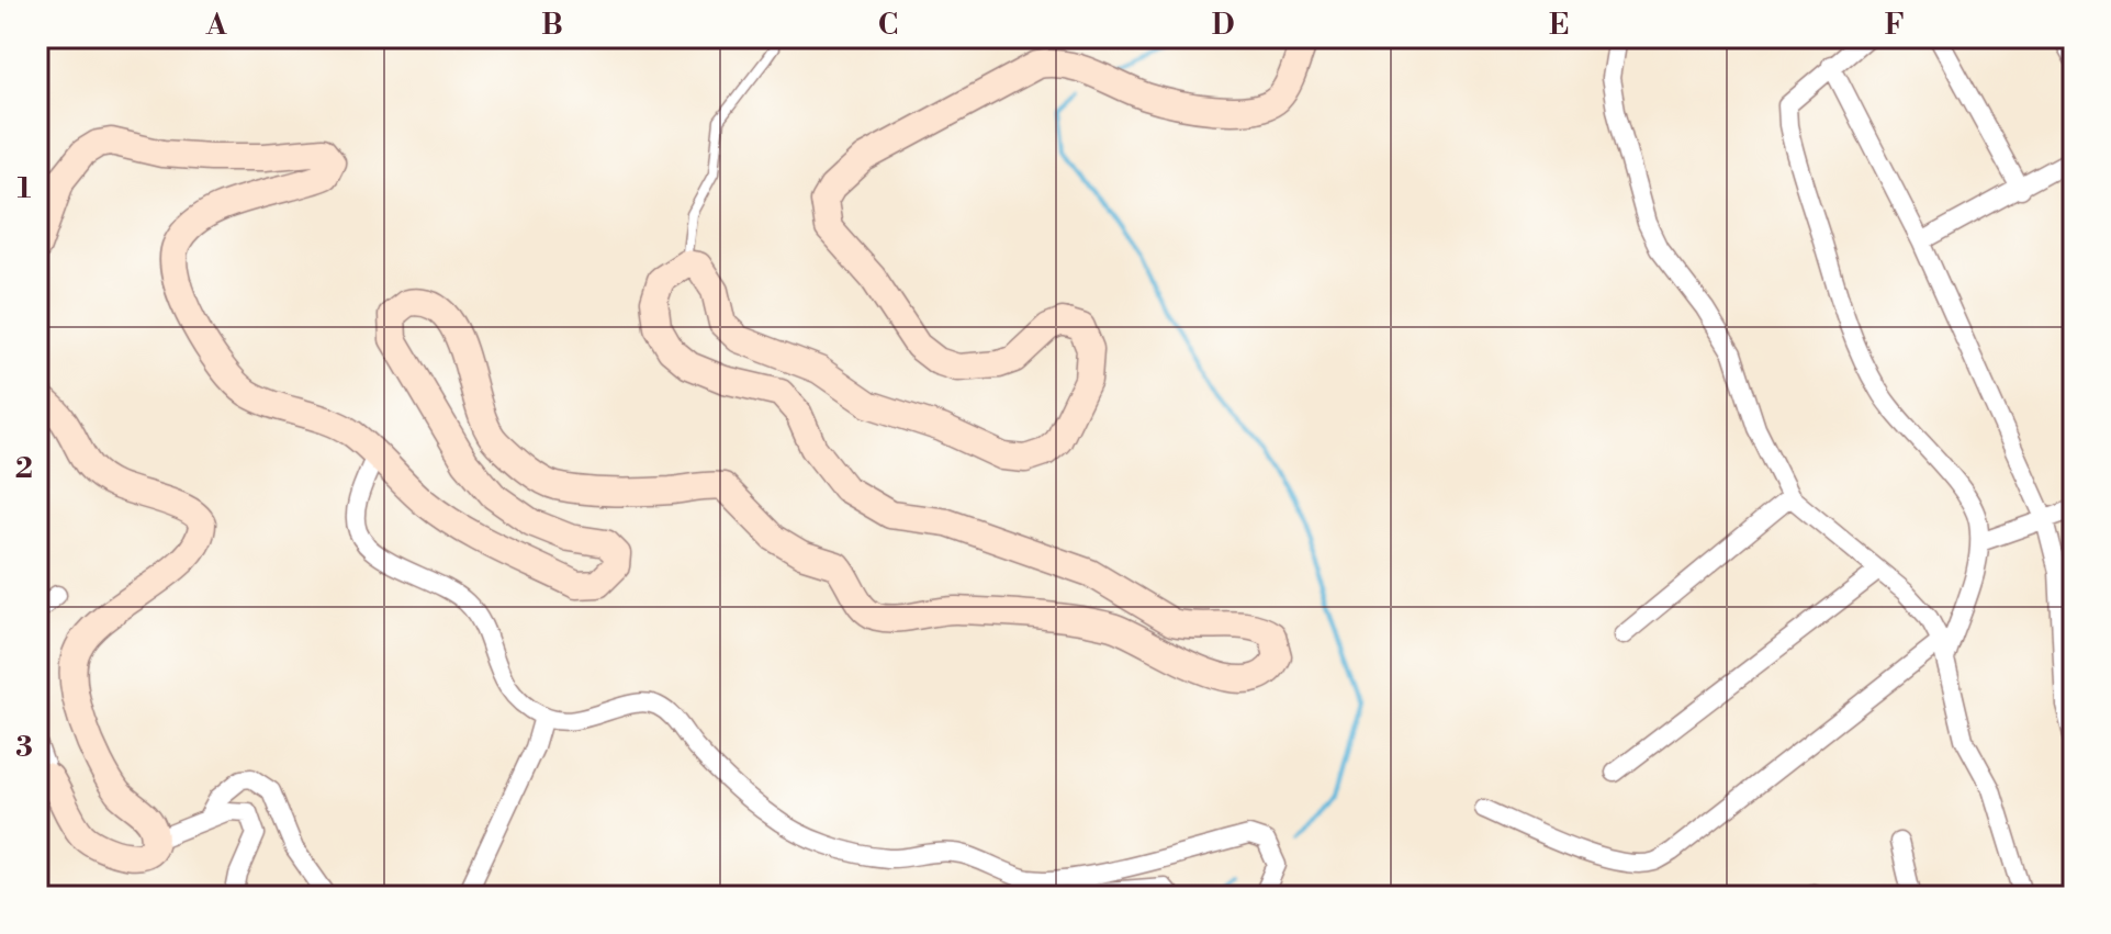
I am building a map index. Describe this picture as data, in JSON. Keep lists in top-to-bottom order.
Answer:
{
  "grid": {
    "columns": [
      "A",
      "B",
      "C",
      "D",
      "E",
      "F"
    ],
    "rows": ["1", "2", "3"]
  }
}
